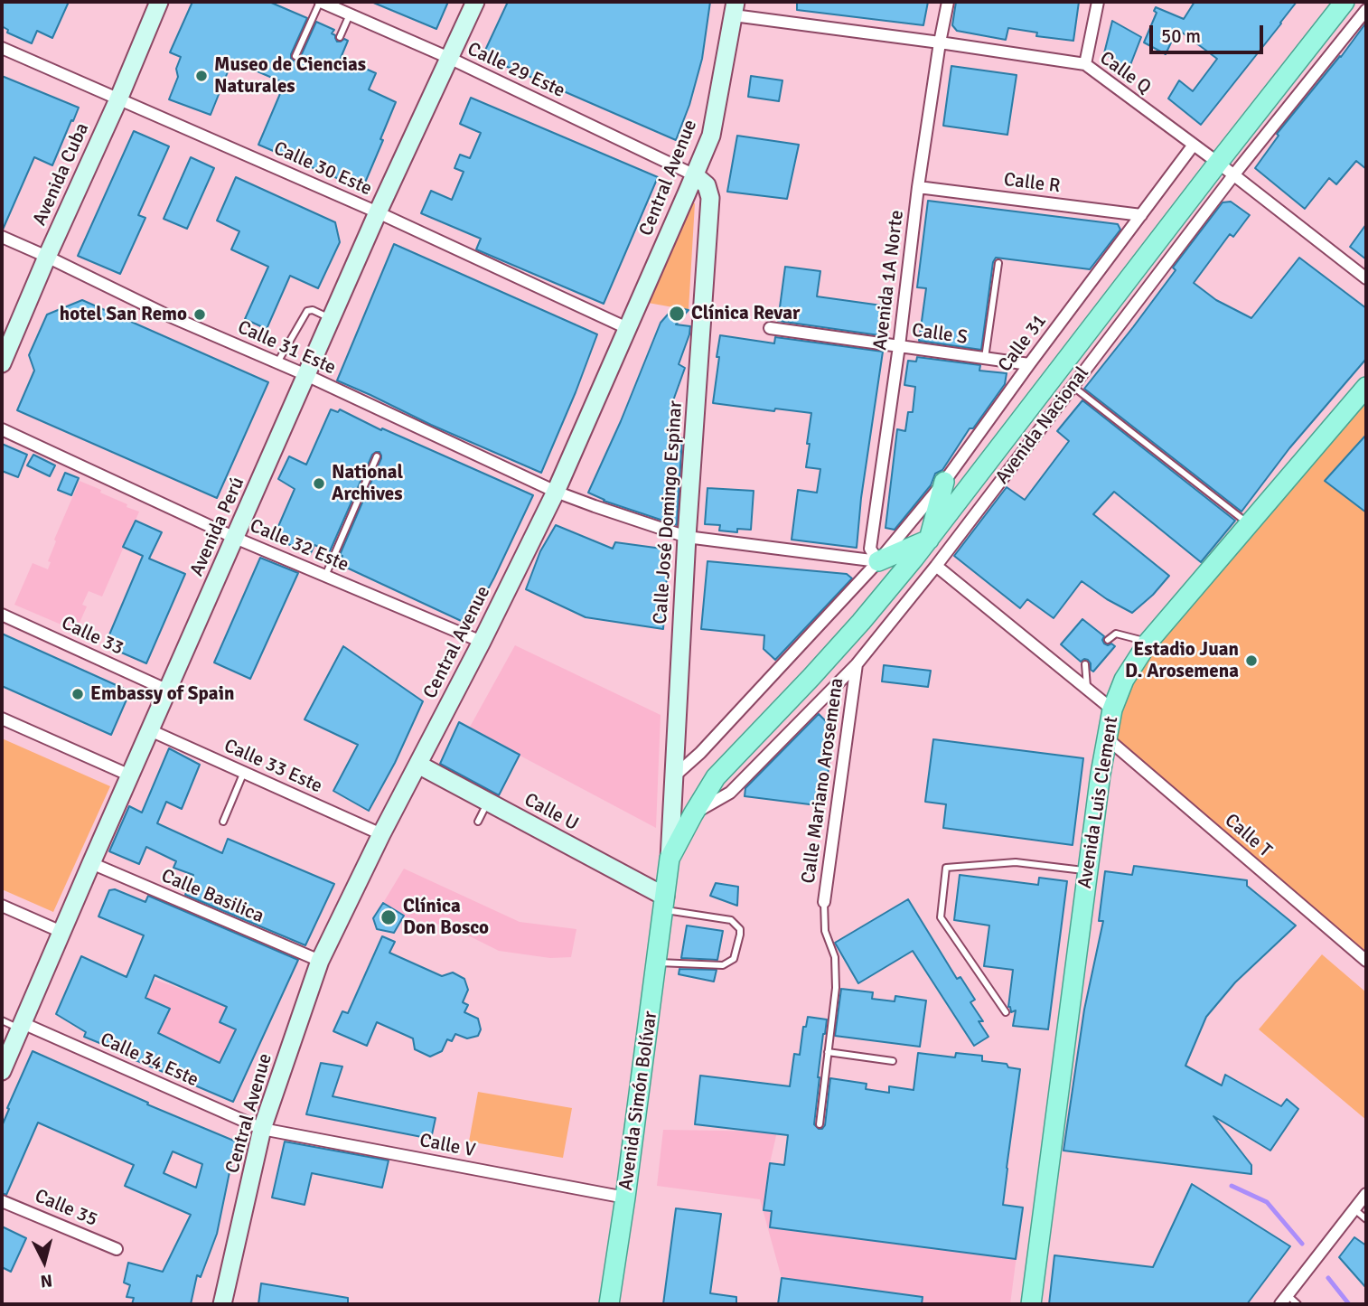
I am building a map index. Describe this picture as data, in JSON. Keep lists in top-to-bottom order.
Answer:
{
  "streets": {
    "main road": [
      "Avenida Cuba",
      "Central Avenue",
      "Avenida Nacional",
      "Calle José Domingo Espinar",
      "Avenida Perú",
      "Avenida Luis Clement",
      "Calle U",
      "Avenida Simón Bolívar"
    ],
    "street": [
      "Calle 29 Este",
      "Calle Q",
      "Calle 30 Este",
      "Calle R",
      "Avenida 1A Norte",
      "Calle S",
      "Calle 31",
      "Calle 31 Este",
      "Calle 32 Este",
      "Calle 33",
      "Calle 33 Este",
      "Calle Mariano Arosemena",
      "Calle T",
      "Calle Basilica",
      "Calle 34 Este",
      "Calle V",
      "Calle 35"
    ]
  },
  "crossings": [
    ["Calle 29 Este", "Central Avenue"],
    ["Calle 29 Este", "Calle José Domingo Espinar"],
    ["Calle 29 Este", "Avenida Perú"],
    ["Calle Q", "Central Avenue"],
    ["Calle Q", "Avenida 1A Norte"],
    ["Calle Q", "Calle 31"],
    ["Calle Q", "Avenida Nacional"],
    ["Calle 30 Este", "Avenida Cuba"],
    ["Calle 30 Este", "Central Avenue"],
    ["Calle 30 Este", "Avenida Perú"],
    ["Avenida Cuba", "Calle 31 Este"],
    ["Central Avenue", "Calle 31 Este"],
    ["Central Avenue", "Calle José Domingo Espinar"],
    ["Central Avenue", "Calle 32 Este"],
    ["Central Avenue", "Calle 33 Este"],
    ["Central Avenue", "Calle U"],
    ["Central Avenue", "Calle Basilica"],
    ["Central Avenue", "Calle 34 Este"],
    ["Central Avenue", "Calle V"],
    ["Calle R", "Avenida 1A Norte"],
    ["Calle R", "Calle 31"],
    ["Avenida 1A Norte", "Calle S"],
    ["Avenida 1A Norte", "Calle 31"],
    ["Calle S", "Calle 31"],
    ["Calle 31", "Calle José Domingo Espinar"],
    ["Calle 31 Este", "Avenida Perú"],
    ["Avenida Nacional", "Calle José Domingo Espinar"],
    ["Avenida Nacional", "Calle Mariano Arosemena"],
    ["Avenida Nacional", "Calle U"],
    ["Avenida Nacional", "Avenida Simón Bolívar"],
    ["Avenida Perú", "Calle 32 Este"],
    ["Avenida Perú", "Calle 33"],
    ["Avenida Perú", "Calle 33 Este"],
    ["Avenida Perú", "Calle Basilica"],
    ["Avenida Perú", "Calle 34 Este"],
    ["Avenida Luis Clement", "Calle T"],
    ["Calle U", "Avenida Simón Bolívar"],
    ["Calle 34 Este", "Calle V"],
    ["Avenida Simón Bolívar", "Calle V"]
  ],
  "places": [
    "Museo de Ciencias Naturales",
    "Clínica Revar",
    "hotel San Remo",
    "National Archives",
    "Estadio Juan D. Arosemena",
    "Embassy of Spain",
    "Clínica Don Bosco"
  ],
  "scale_bar": "50 m",
  "north": "bottom"
}
